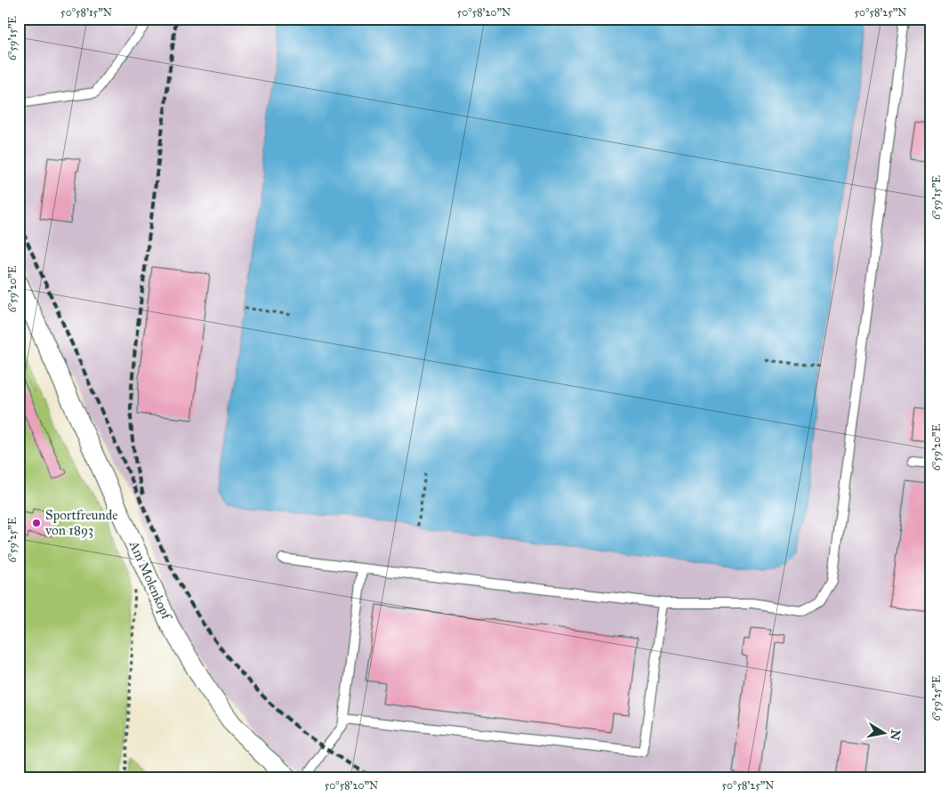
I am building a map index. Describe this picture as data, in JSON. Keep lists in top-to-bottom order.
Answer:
{
  "streets": {
    "street": ["Am Molenkopf"]
  },
  "places": ["Sportfreunde von 1893"],
  "north": "right",
  "coordinates": [
    "50°58'15\"N",
    "50°58'20\"N",
    "50°58'25\"N",
    "6°59'15\"E",
    "6°59'20\"E",
    "6°59'25\"E"
  ]
}
